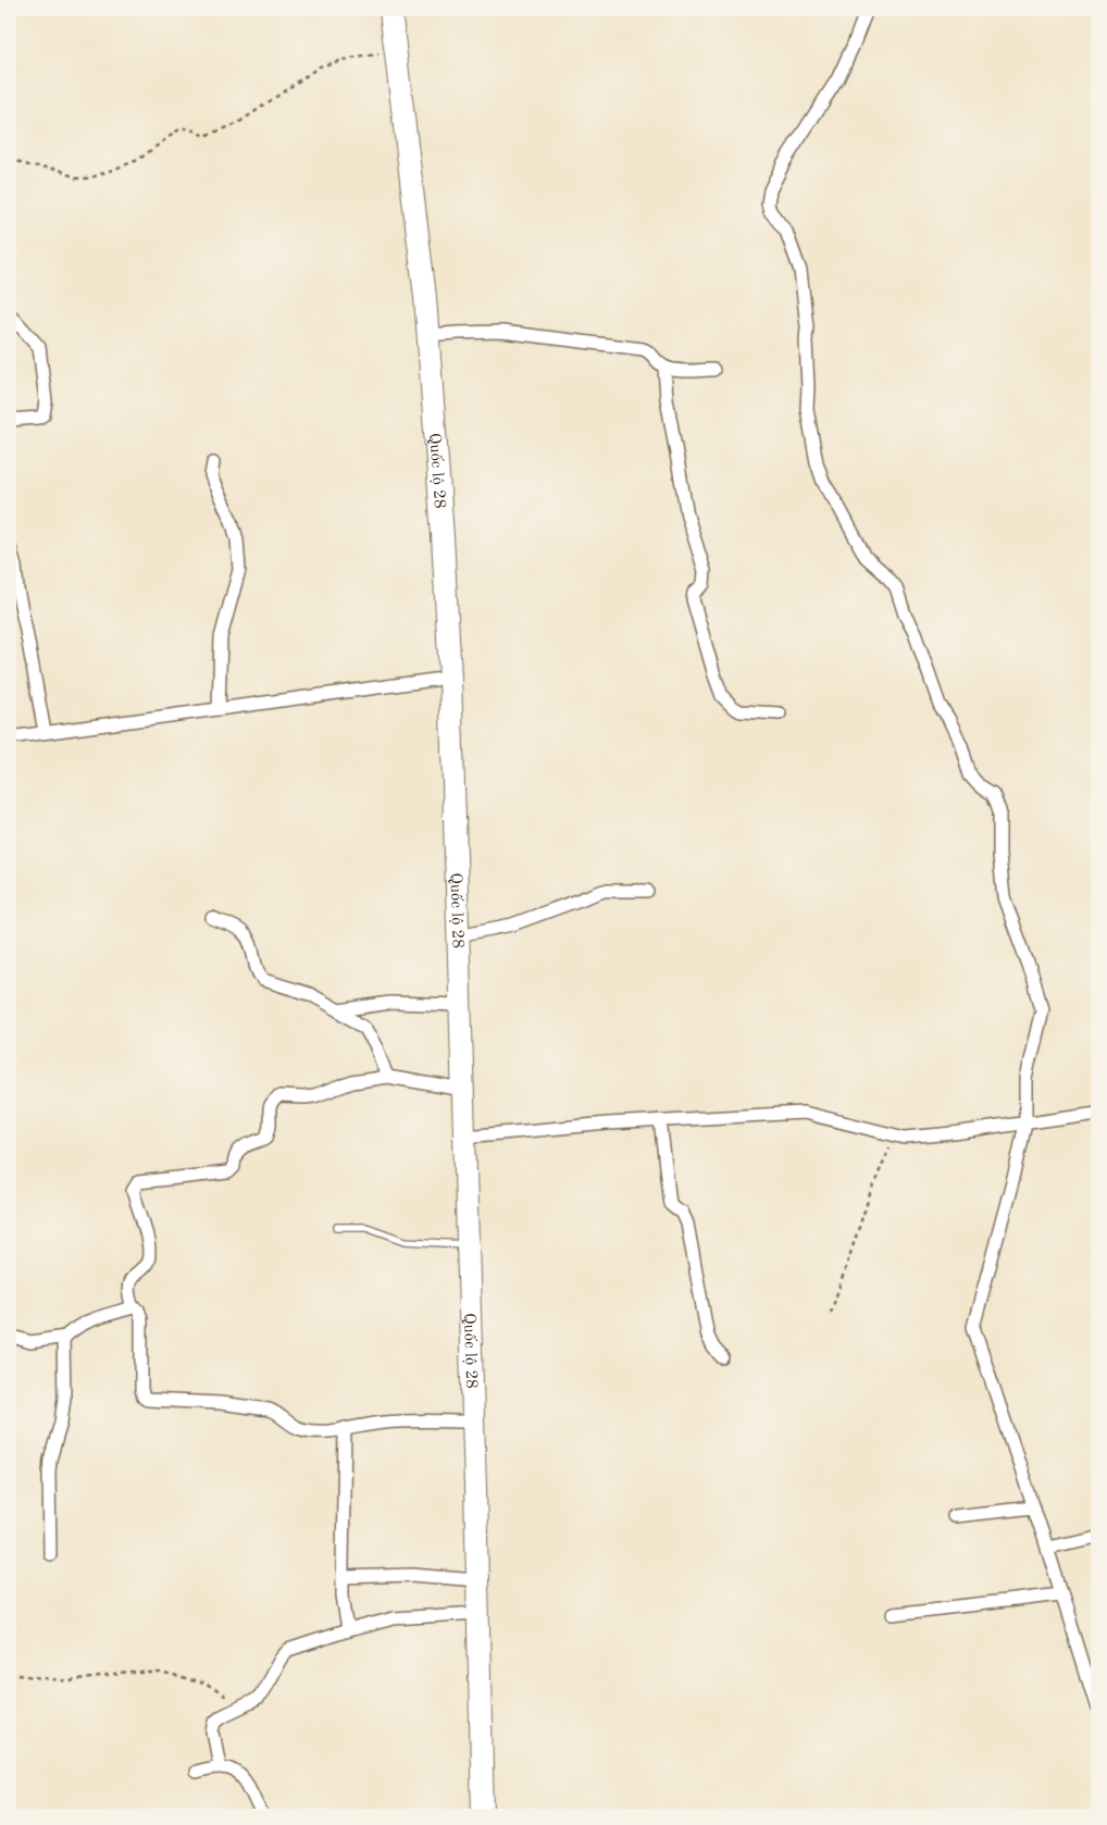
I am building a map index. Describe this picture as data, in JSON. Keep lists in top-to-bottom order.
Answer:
{
  "streets": {
    "highway": ["Quốc lộ 28"]
  }
}
